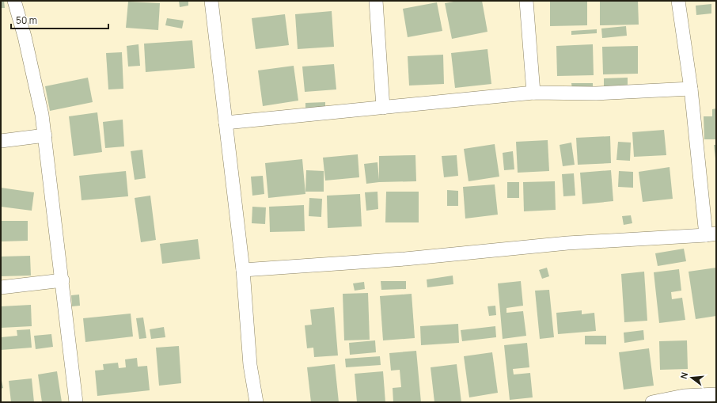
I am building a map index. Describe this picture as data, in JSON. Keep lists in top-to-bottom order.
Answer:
{
  "scale_bar": "50 m",
  "north": "left"
}
